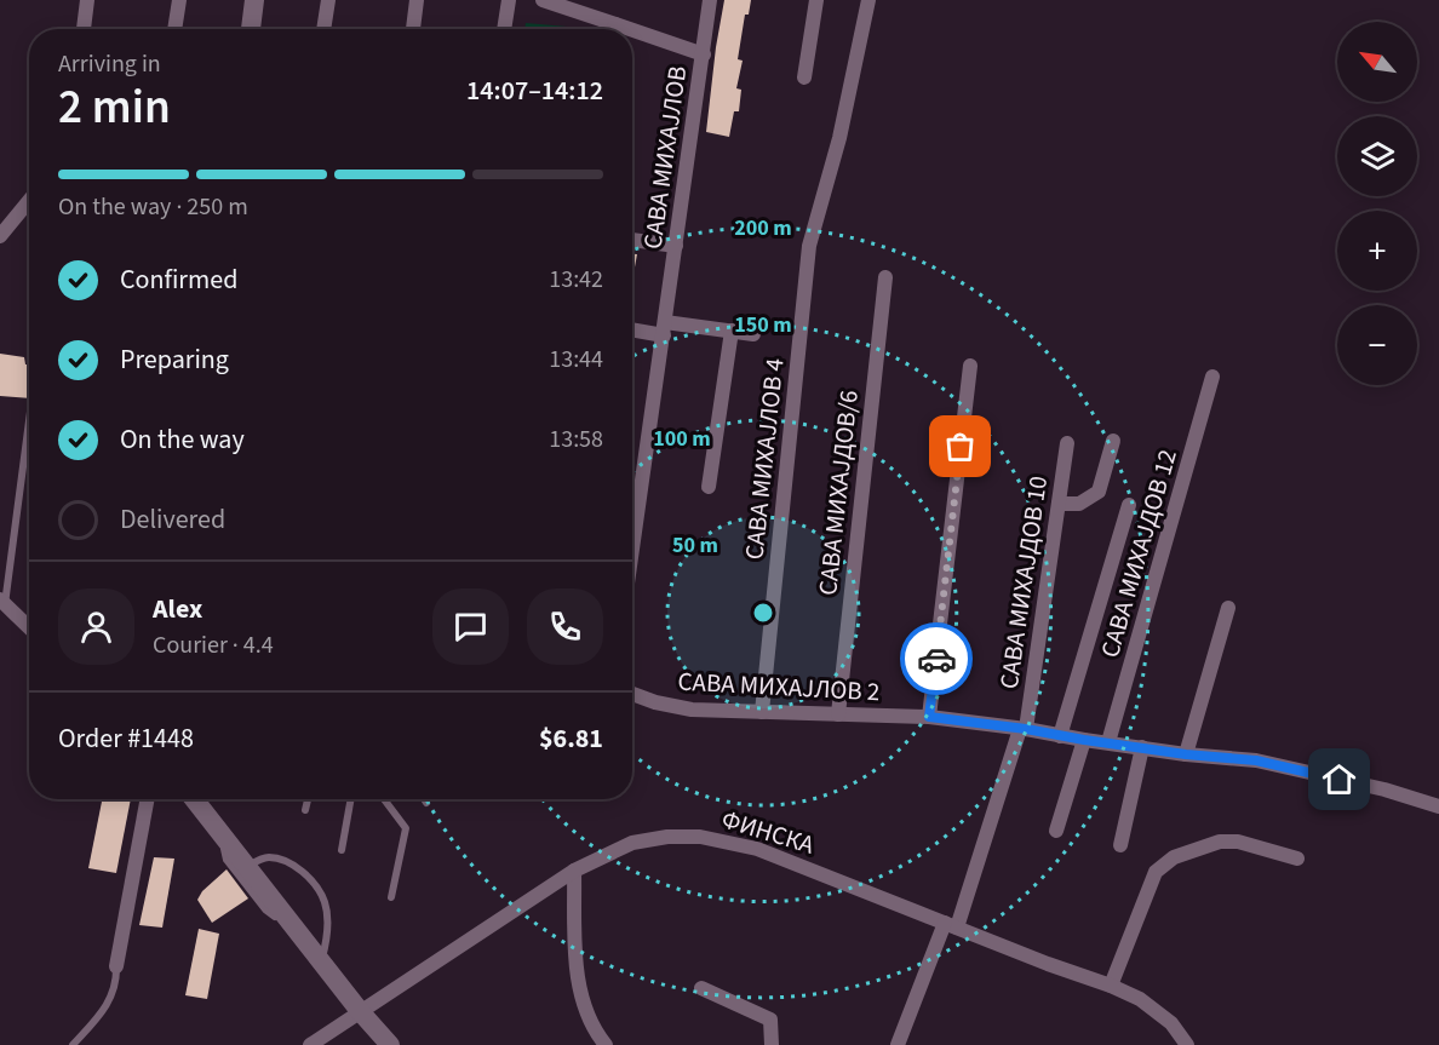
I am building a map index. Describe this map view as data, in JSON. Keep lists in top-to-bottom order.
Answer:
{
  "streets": {
    "street": [
      "САВА МИХАЈЛОВ",
      "САВА МИХАЈЛОВ 4",
      "САВА МИХАЈДОВ/6",
      "САВА МИХАЈДОВ 12",
      "САВА МИХАЈДОВ 10",
      "САВА МИХАЈЛОВ 2",
      "ФИНСКА"
    ]
  },
  "crossings": [
    ["САВА МИХАЈЛОВ 4", "САВА МИХАЈЛОВ 2"],
    ["САВА МИХАЈДОВ/6", "САВА МИХАЈЛОВ 2"],
    ["САВА МИХАЈДОВ 12", "САВА МИХАЈЛОВ 2"],
    ["САВА МИХАЈДОВ 10", "САВА МИХАЈЛОВ 2"]
  ],
  "north": "top left",
  "page": {
    "map_buttons": ["+", "−"],
    "heading": ["2 min", "Arriving in", "14:07–14:12"],
    "panel": [
      "Alex",
      "Courier · 4.4",
      "Order #1448",
      "$6.81"
    ],
    "bar": "On the way · 250 m",
    "list": [
      ["Confirmed", "13:42"],
      ["Preparing", "13:44"],
      ["On the way", "13:58"],
      "Delivered"
    ]
  },
  "rings": [
    "200 m",
    "150 m",
    "100 m",
    "50 m"
  ]
}
